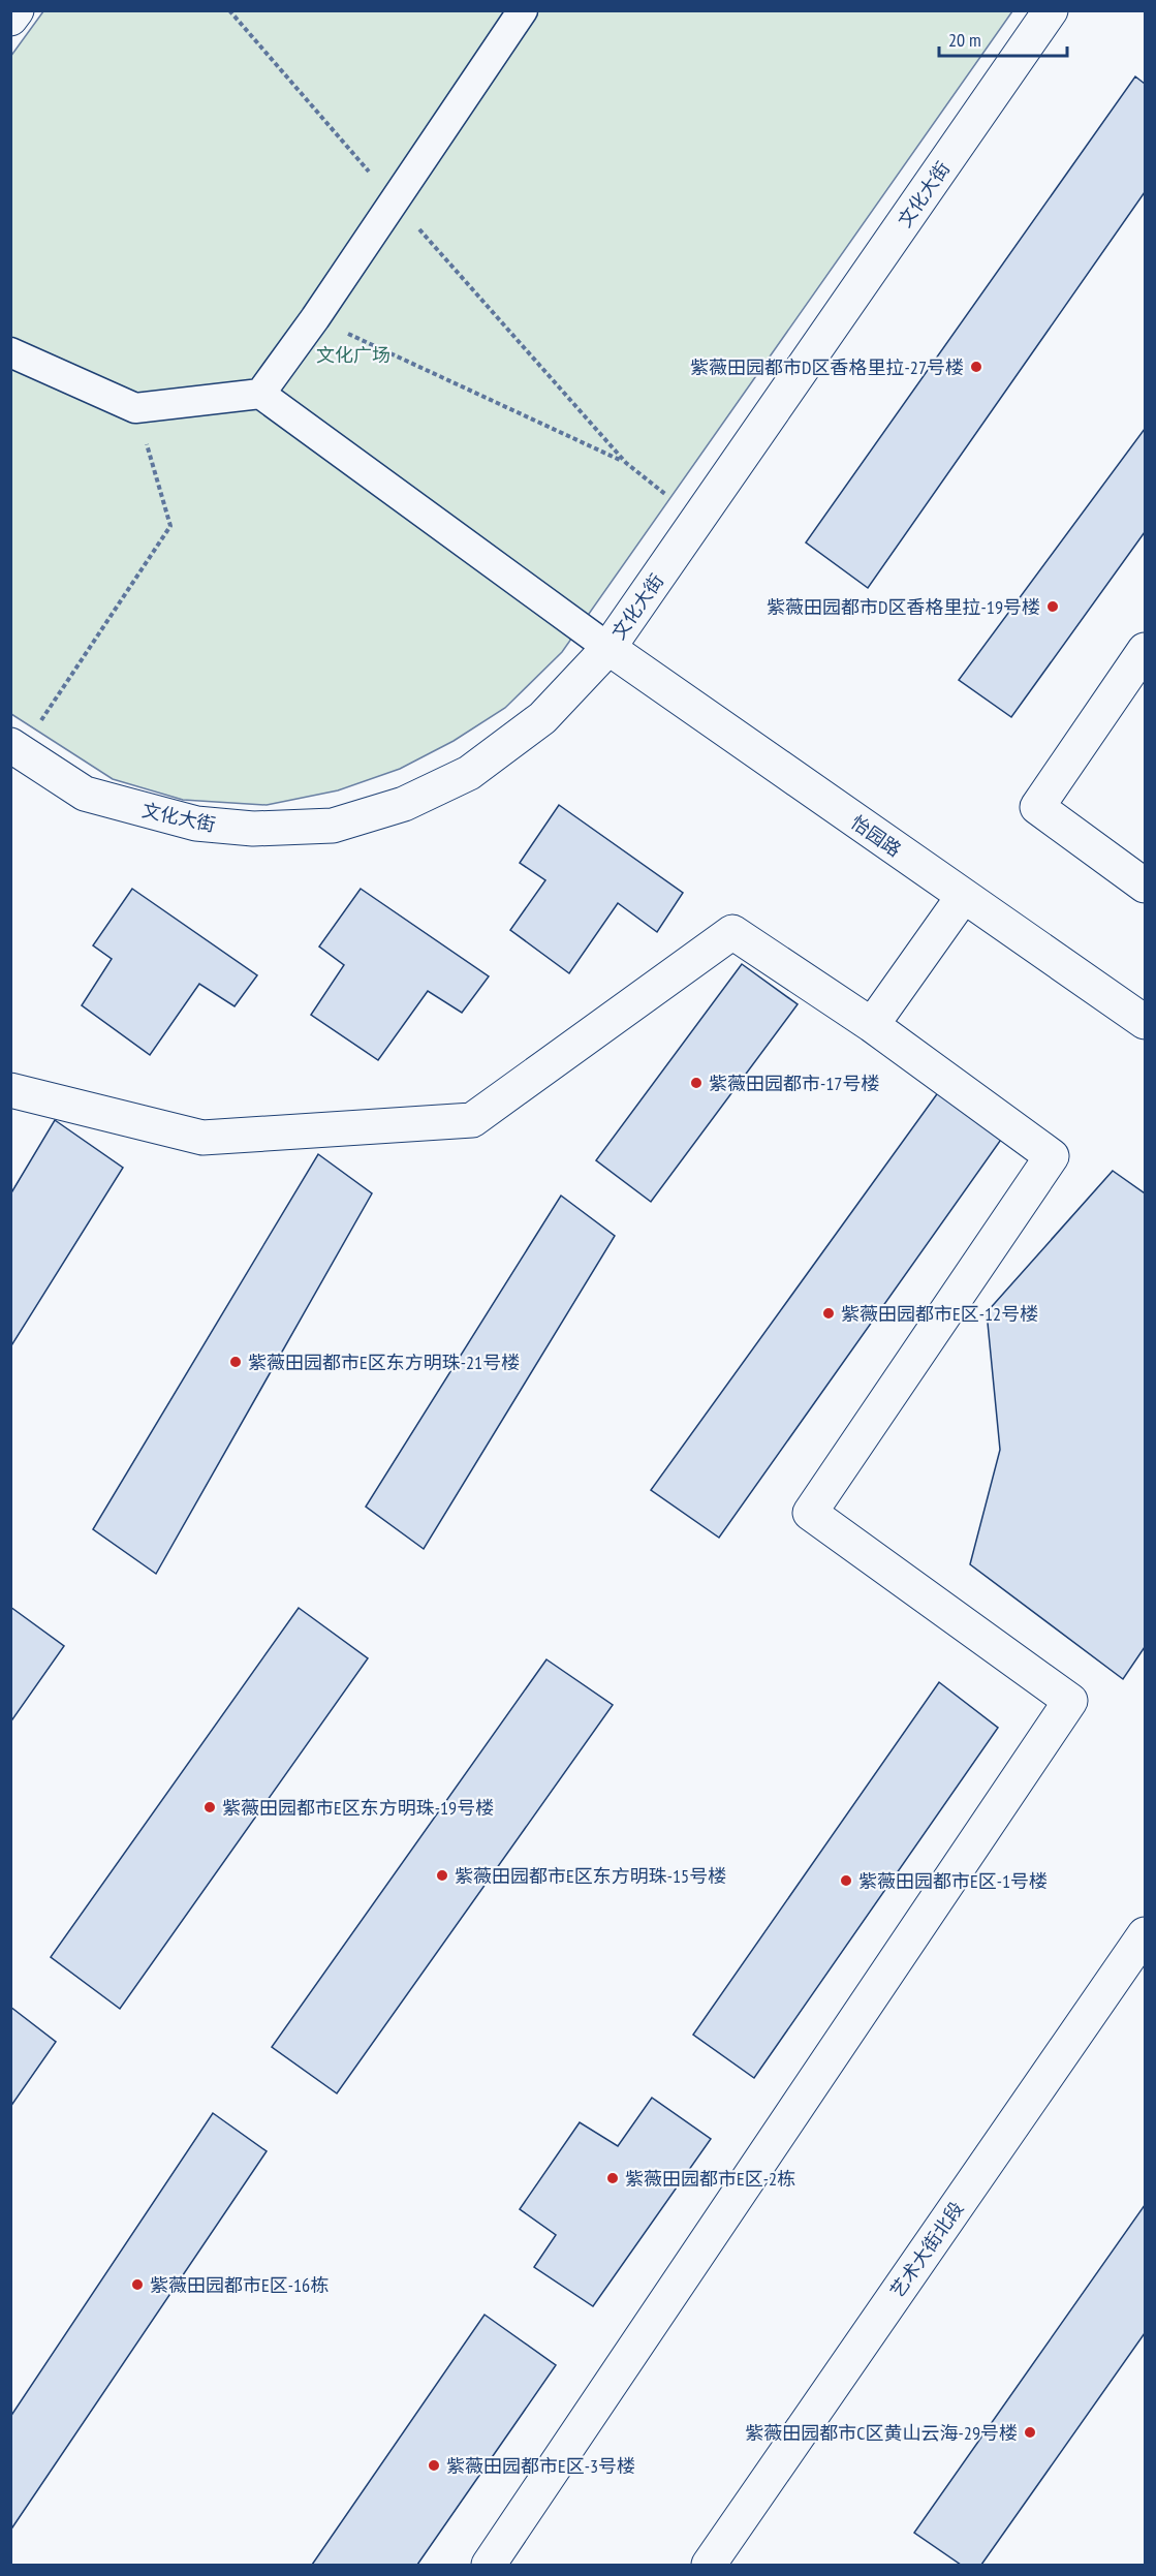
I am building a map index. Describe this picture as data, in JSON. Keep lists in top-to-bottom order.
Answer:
{
  "streets": {
    "street": ["文化大街", "怡园路", "艺术大街北段"]
  },
  "crossings": [
    ["文化大街", "怡园路"]
  ],
  "parks": ["文化广场"],
  "places": [
    "紫薇田园都市D区香格里拉-27号楼",
    "紫薇田园都市D区香格里拉-19号楼",
    "紫薇田园都市-17号楼",
    "紫薇田园都市E区-12号楼",
    "紫薇田园都市E区东方明珠-21号楼",
    "紫薇田园都市E区东方明珠-19号楼",
    "紫薇田园都市E区东方明珠-15号楼",
    "紫薇田园都市E区-1号楼",
    "紫薇田园都市E区-2栋",
    "紫薇田园都市E区-16栋",
    "紫薇田园都市C区黄山云海-29号楼",
    "紫薇田园都市E区-3号楼"
  ],
  "scale_bar": "20 m"
}
